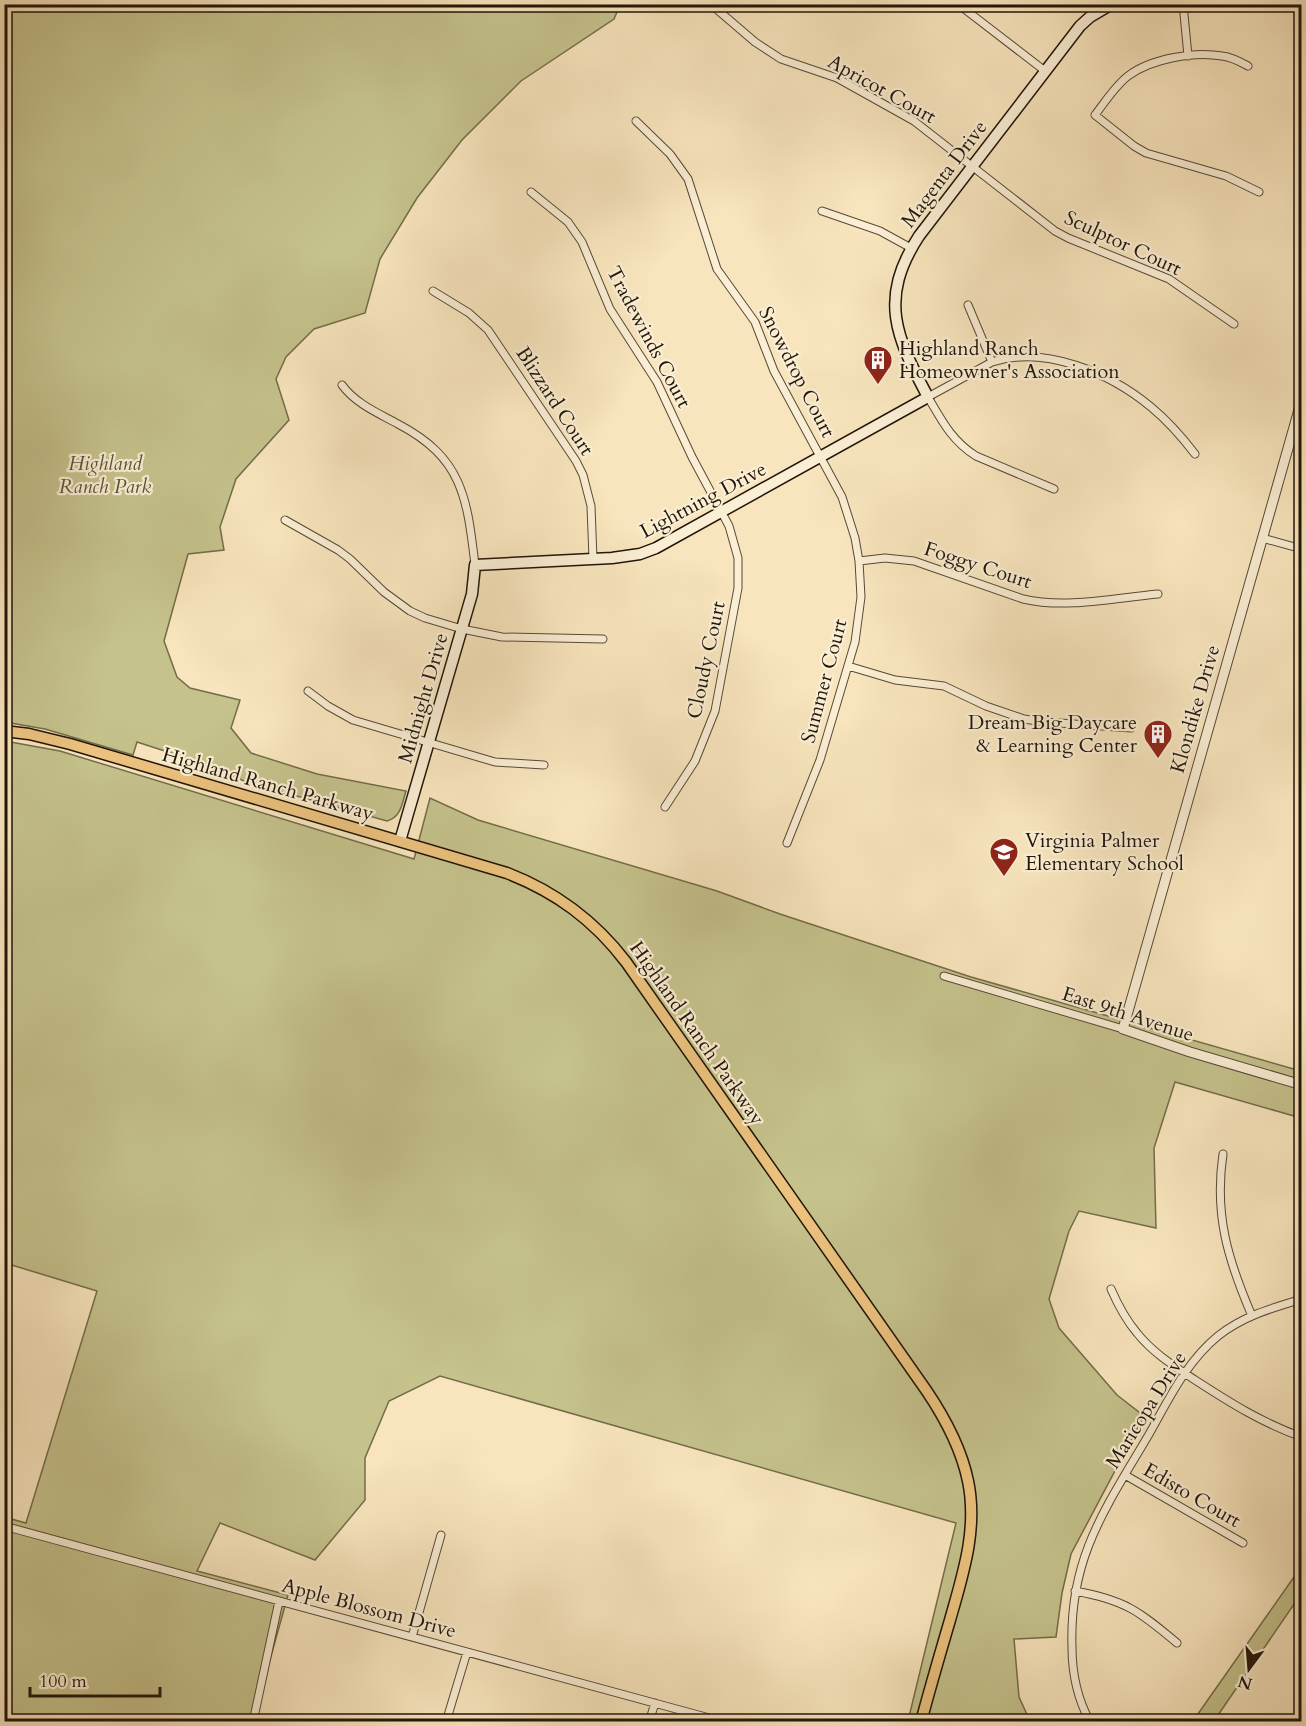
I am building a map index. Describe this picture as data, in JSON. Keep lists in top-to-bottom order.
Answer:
{
  "streets": {
    "main road": [
      "Magenta Drive",
      "Lightning Drive",
      "Midnight Drive",
      "Highland Ranch Parkway"
    ],
    "street": [
      "Apricot Court",
      "Sculptor Court",
      "Tradewinds Court",
      "Snowdrop Court",
      "Blizzard Court",
      "Foggy Court",
      "Cloudy Court",
      "Summer Court",
      "Klondike Drive",
      "East 9th Avenue",
      "Maricopa Drive",
      "Edisto Court",
      "Apple Blossom Drive"
    ]
  },
  "crossings": [
    ["Apricot Court", "Magenta Drive"],
    ["Apricot Court", "Sculptor Court"],
    ["Magenta Drive", "Sculptor Court"],
    ["Magenta Drive", "Lightning Drive"],
    ["Tradewinds Court", "Lightning Drive"],
    ["Tradewinds Court", "Cloudy Court"],
    ["Snowdrop Court", "Lightning Drive"],
    ["Snowdrop Court", "Summer Court"],
    ["Blizzard Court", "Lightning Drive"],
    ["Lightning Drive", "Cloudy Court"],
    ["Lightning Drive", "Summer Court"],
    ["Lightning Drive", "Midnight Drive"],
    ["Foggy Court", "Summer Court"],
    ["Midnight Drive", "Highland Ranch Parkway"],
    ["Klondike Drive", "East 9th Avenue"],
    ["Maricopa Drive", "Edisto Court"]
  ],
  "parks": ["Highland Ranch Park"],
  "places": {
    "building": ["Highland Ranch Homeowner's Association", "Dream Big Daycare & Learning Center"],
    "school or university": ["Virginia Palmer Elementary School"]
  },
  "scale_bar": "100 m",
  "north": "bottom"
}
